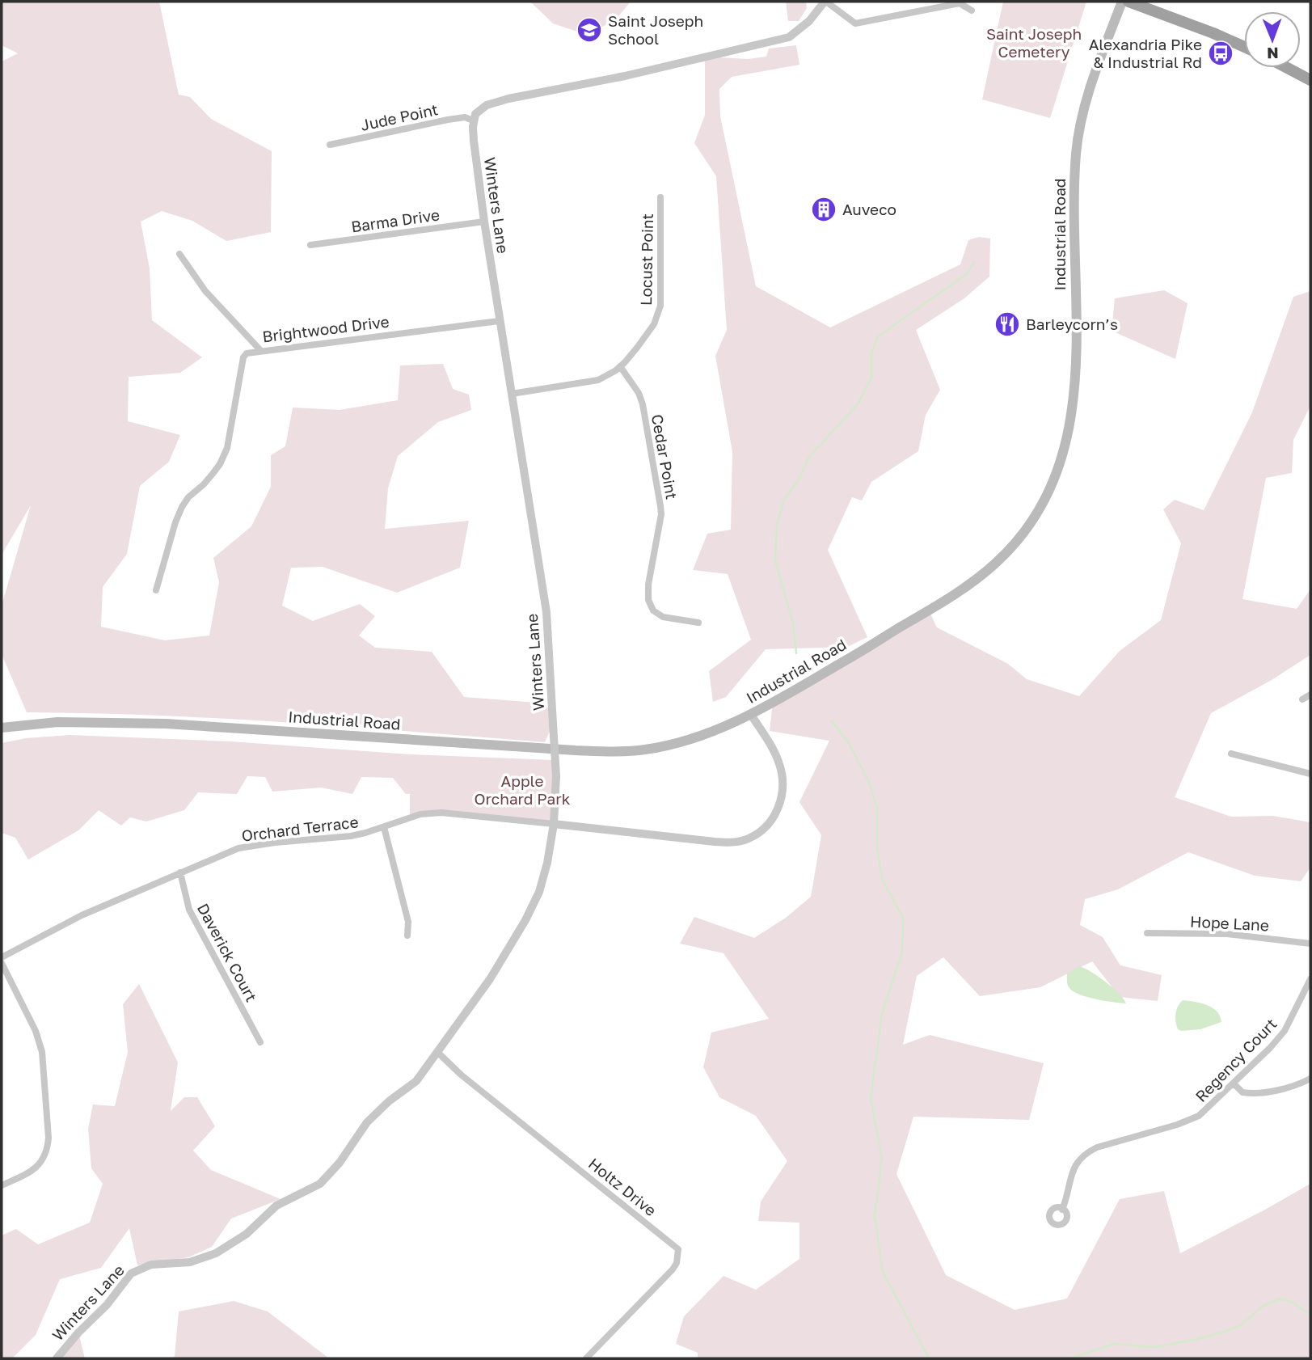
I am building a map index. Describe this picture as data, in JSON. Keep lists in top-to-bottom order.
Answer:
{
  "streets": {
    "main road": ["Industrial Road"],
    "street": [
      "Jude Point",
      "Winters Lane",
      "Barma Drive",
      "Locust Point",
      "Brightwood Drive",
      "Cedar Point",
      "Orchard Terrace",
      "Hope Lane",
      "Daverick Court",
      "Regency Court",
      "Holtz Drive"
    ]
  },
  "crossings": [
    ["Jude Point", "Winters Lane"],
    ["Winters Lane", "Barma Drive"],
    ["Winters Lane", "Locust Point"],
    ["Winters Lane", "Brightwood Drive"],
    ["Winters Lane", "Orchard Terrace"],
    ["Winters Lane", "Holtz Drive"],
    ["Locust Point", "Cedar Point"],
    ["Orchard Terrace", "Daverick Court"]
  ],
  "parks": ["Saint Joseph Cemetery", "Apple Orchard Park"],
  "places": {
    "school or university": ["Saint Joseph School"],
    "bus stop": ["Alexandria Pike & Industrial Rd"],
    "building": ["Auveco"],
    "restaurant": ["Barleycorn’s"]
  },
  "north": "bottom"
}
